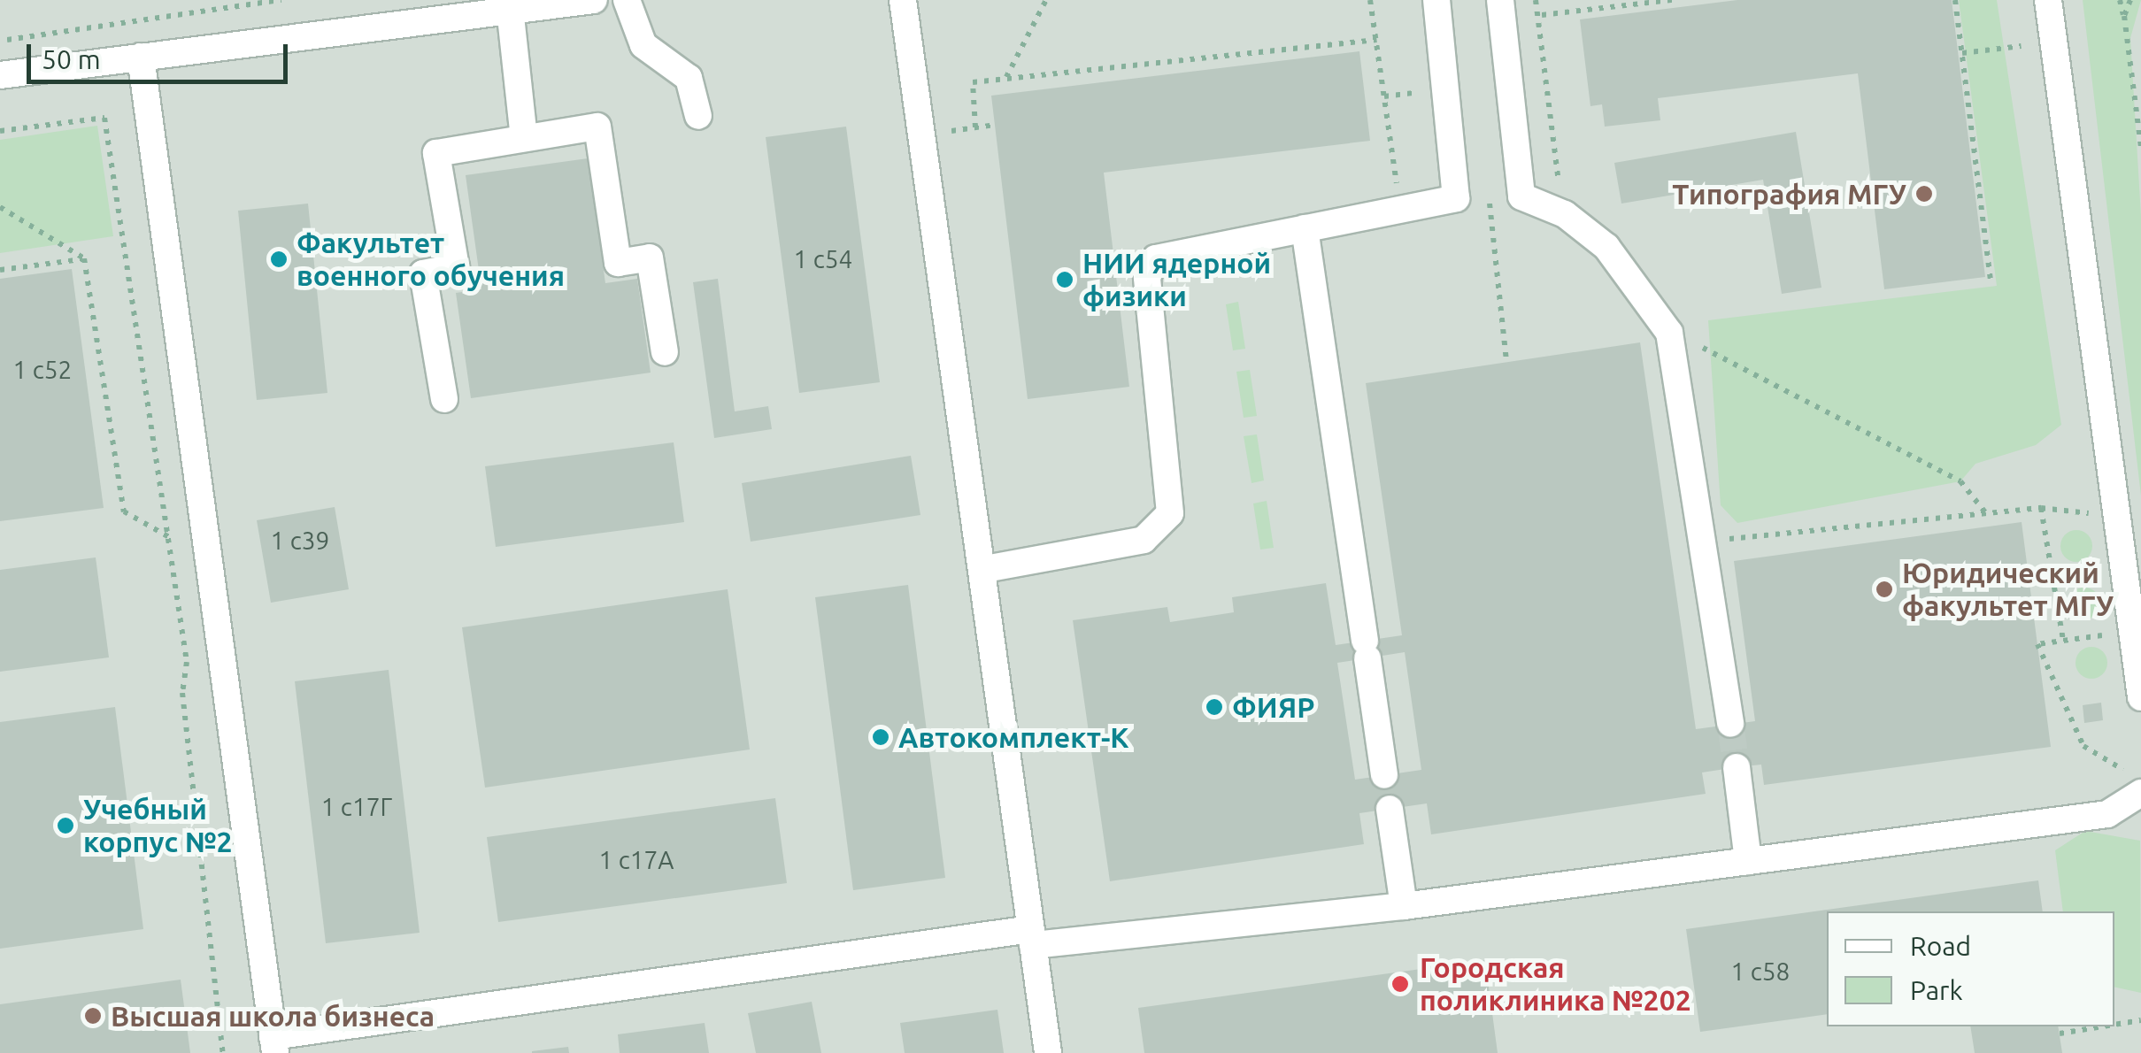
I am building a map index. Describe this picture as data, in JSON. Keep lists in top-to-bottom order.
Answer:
{
  "places": [
    "Типография МГУ",
    "Факультет военного обучения",
    "НИИ ядерной физики",
    "Юридический факультет МГУ",
    "ФИЯР",
    "Автокомплект-К",
    "Учебный корпус №2",
    "Городская поликлиника №202",
    "Высшая школа бизнеса"
  ],
  "house_numbers": [
    "1 с54",
    "1 с52",
    "1 с39",
    "1 с17Г",
    "1 с17А",
    "1 с58"
  ],
  "legend": ["Road", "Park"],
  "scale_bar": "50 m"
}
